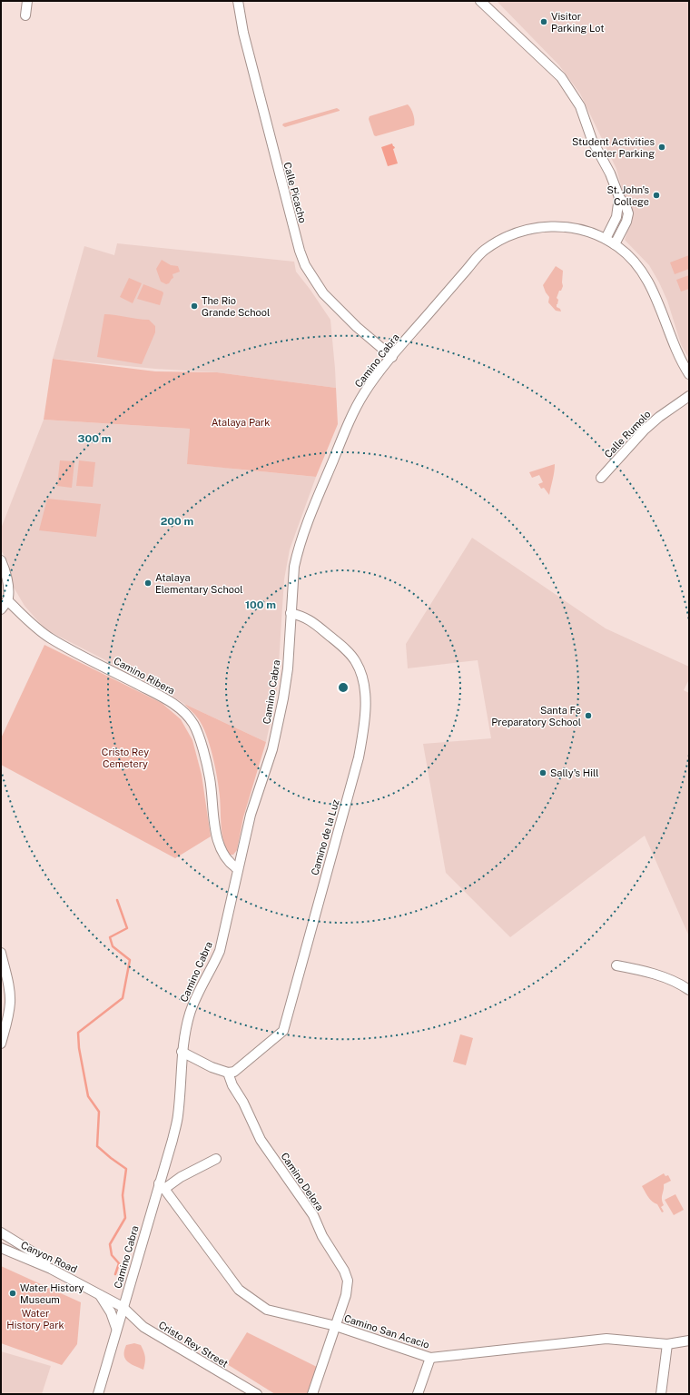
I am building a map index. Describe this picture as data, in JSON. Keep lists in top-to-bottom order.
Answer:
{
  "streets": {
    "street": [
      "Calle Picacho",
      "Camino Cabra",
      "Calle Rumolo",
      "Camino Ribera",
      "Camino de la Luz",
      "Camino Delora",
      "Canyon Road",
      "Camino San Acacio",
      "Cristo Rey Street"
    ]
  },
  "crossings": [
    ["Calle Picacho", "Camino Cabra"],
    ["Camino Cabra", "Camino Ribera"],
    ["Camino Cabra", "Camino de la Luz"],
    ["Camino Cabra", "Canyon Road"],
    ["Camino Cabra", "Camino San Acacio"],
    ["Camino Cabra", "Cristo Rey Street"],
    ["Camino de la Luz", "Camino Delora"],
    ["Camino Delora", "Camino San Acacio"],
    ["Canyon Road", "Cristo Rey Street"]
  ],
  "parks": ["Atalaya Park", "Cristo Rey Cemetery", "Water History Park"],
  "places": [
    "Visitor Parking Lot",
    "Student Activities Center Parking",
    "St. John's College",
    "The Rio Grande School",
    "Atalaya Elementary School",
    "Santa Fe Preparatory School",
    "Sally's Hill",
    "Water History Museum"
  ],
  "rings": ["300 m", "200 m", "100 m"]
}
